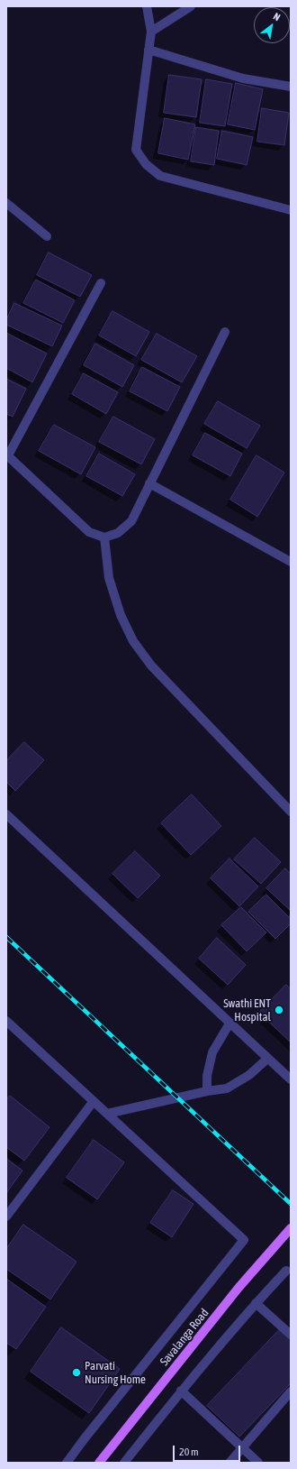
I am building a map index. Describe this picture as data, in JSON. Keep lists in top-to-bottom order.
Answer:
{
  "streets": {
    "main road": ["Savalanga Road"]
  },
  "places": ["Swathi ENT Hospital", "Parvati Nursing Home"],
  "scale_bar": "20 m",
  "north": "top right"
}
